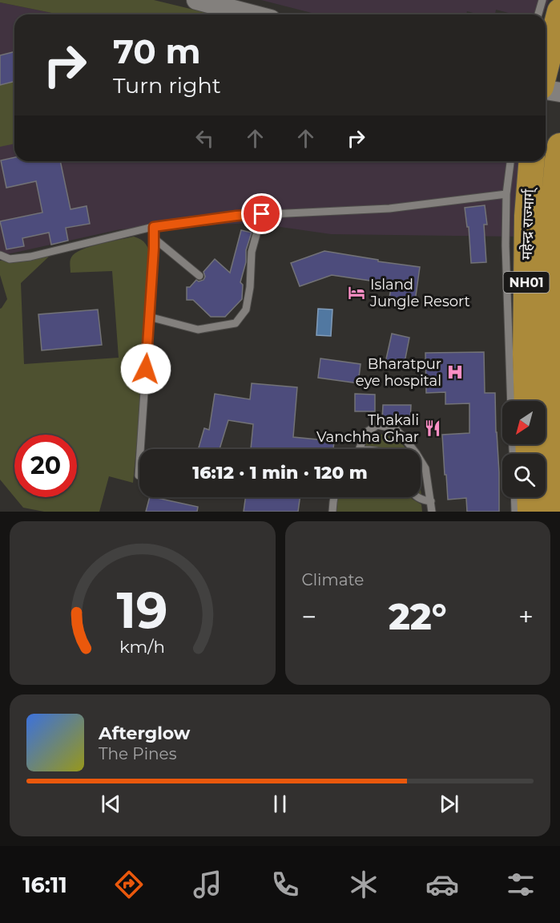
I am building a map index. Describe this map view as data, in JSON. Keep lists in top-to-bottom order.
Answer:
{
  "streets": {
    "highway": ["महेन्द्र राज्मार्ग्", "NH01"]
  },
  "places": {
    "hotel": ["Island Jungle Resort"],
    "hospital": ["Bharatpur eye hospital"],
    "restaurant": ["Thakali Vanchha Ghar"]
  },
  "north": "bottom left",
  "page": {
    "turn": ["70 m", "Turn right"],
    "limit": "20",
    "trip": "16:12 · 1 min · 120 m",
    "tile": "Climate",
    "heat": ["−", "22°", "+"],
    "song": ["Afterglow", "The Pines"],
    "tabs": "16:11",
    "gauge": ["19", "km/h"]
  }
}
